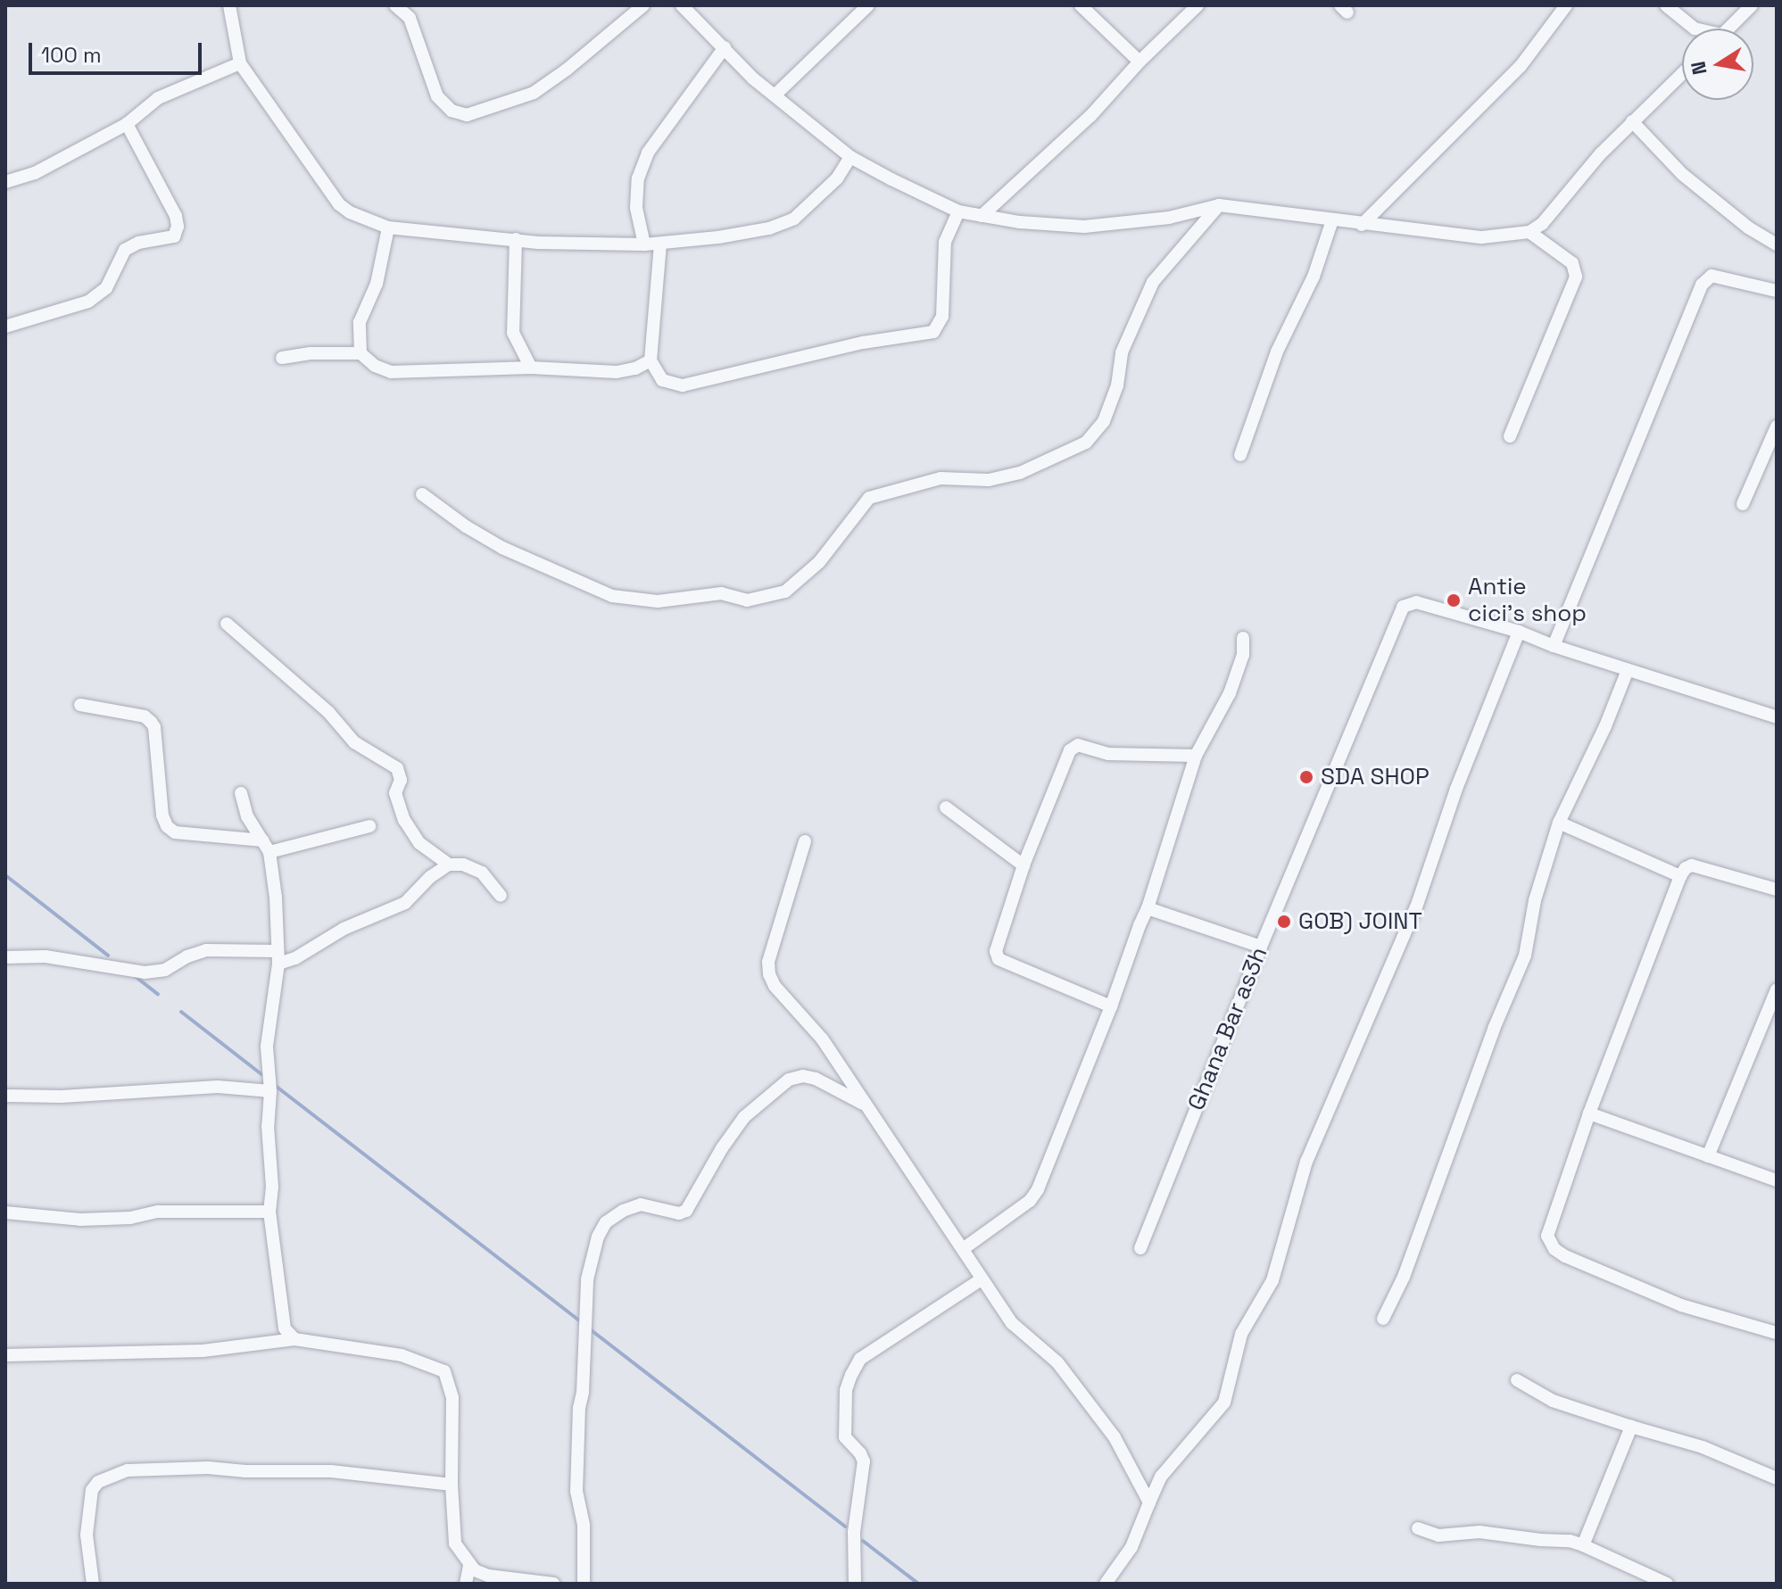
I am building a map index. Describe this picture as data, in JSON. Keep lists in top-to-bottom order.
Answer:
{
  "streets": {
    "street": ["Ghana Bar as3h"]
  },
  "places": ["Antie cici's shop", "SDA SHOP", "GOB) JOINT"],
  "scale_bar": "100 m",
  "north": "left"
}
